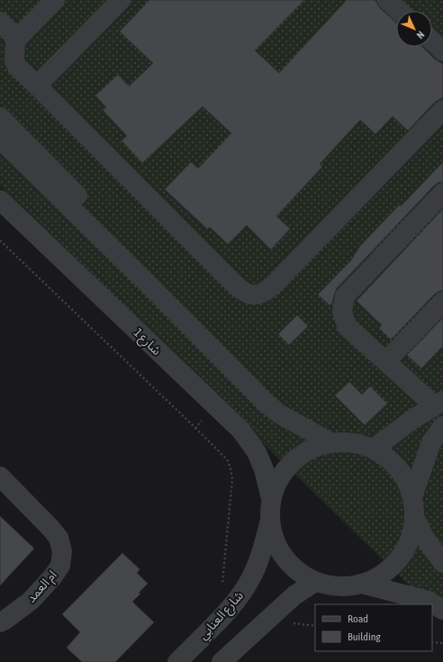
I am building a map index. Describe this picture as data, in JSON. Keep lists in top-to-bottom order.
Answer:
{
  "streets": {
    "street": ["شارع 1", "ام العمد", "شارع العنابي"]
  },
  "legend": ["Road", "Building"],
  "north": "bottom right"
}
